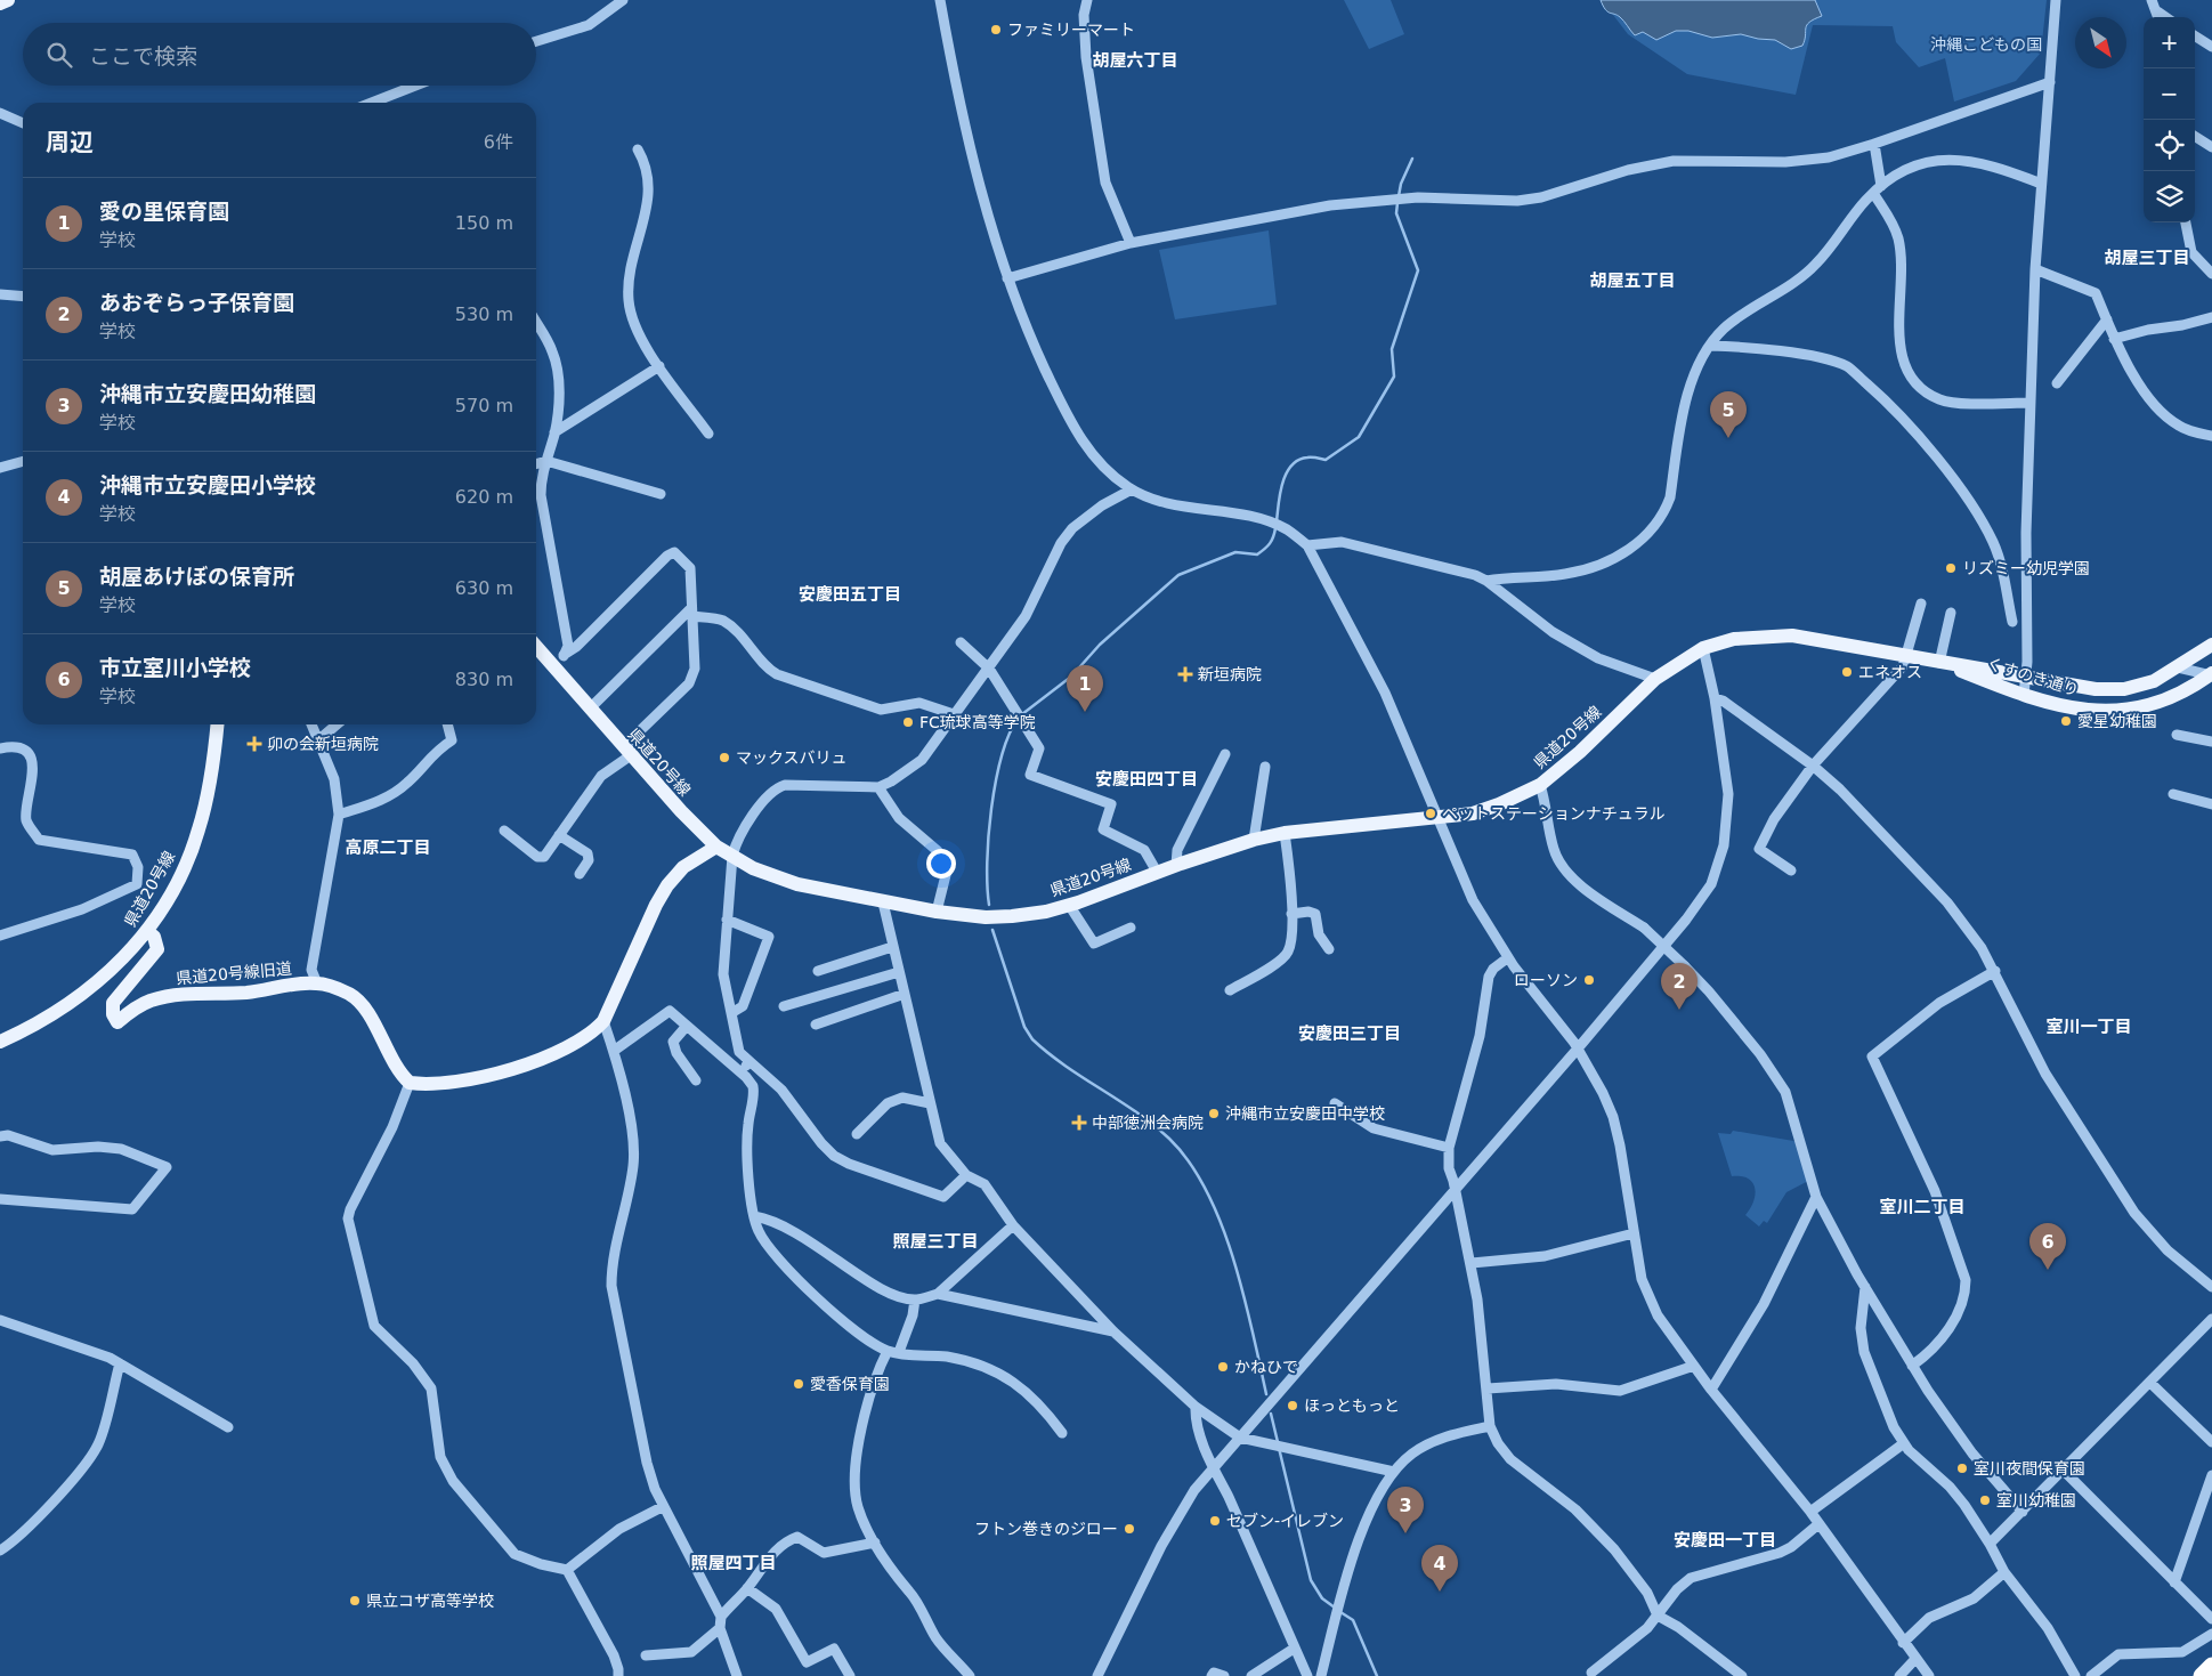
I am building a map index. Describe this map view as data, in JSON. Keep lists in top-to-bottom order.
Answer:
{
  "streets": {
    "main road": ["くすのき通り", "県道20号線", "県道20号線旧道"]
  },
  "crossings": [
    ["くすのき通り", "県道20号線"],
    ["県道20号線", "県道20号線旧道"]
  ],
  "districts": [
    "胡屋六丁目",
    "胡屋三丁目",
    "胡屋五丁目",
    "安慶田五丁目",
    "安慶田四丁目",
    "高原二丁目",
    "室川一丁目",
    "安慶田三丁目",
    "室川二丁目",
    "照屋三丁目",
    "安慶田一丁目",
    "照屋四丁目"
  ],
  "parks": ["沖縄こどもの国"],
  "places": {
    "other": [
      "ファミリーマート",
      "リズミー幼児学園",
      "エネオス",
      "愛星幼稚園",
      "FC琉球高等学院",
      "マックスバリュ",
      "ペットステーションナチュラル",
      "ローソン",
      "沖縄市立安慶田中学校",
      "かねひで",
      "愛香保育園",
      "ほっともっと",
      "室川夜間保育園",
      "室川幼稚園",
      "セブン-イレブン",
      "フトン巻きのジロー",
      "県立コザ高等学校"
    ],
    "health": ["新垣病院", "卯の会新垣病院", "中部徳洲会病院"]
  },
  "north": "bottom right",
  "page": {
    "map_buttons": ["+", "−"],
    "search": "ここで検索",
    "heading": ["周辺", "6件"],
    "list": [
      {
        "mark": "1",
        "name": "愛の里保育園",
        "note": "学校",
        "value": "150 m"
      },
      {
        "mark": "2",
        "name": "あおぞらっ子保育園",
        "note": "学校",
        "value": "530 m"
      },
      {
        "mark": "3",
        "name": "沖縄市立安慶田幼稚園",
        "note": "学校",
        "value": "570 m"
      },
      {
        "mark": "4",
        "name": "沖縄市立安慶田小学校",
        "note": "学校",
        "value": "620 m"
      },
      {
        "mark": "5",
        "name": "胡屋あけぼの保育所",
        "note": "学校",
        "value": "630 m"
      },
      {
        "mark": "6",
        "name": "市立室川小学校",
        "note": "学校",
        "value": "830 m"
      }
    ],
    "pins": [
      "5",
      "1",
      "2",
      "6",
      "3",
      "4"
    ]
  }
}
